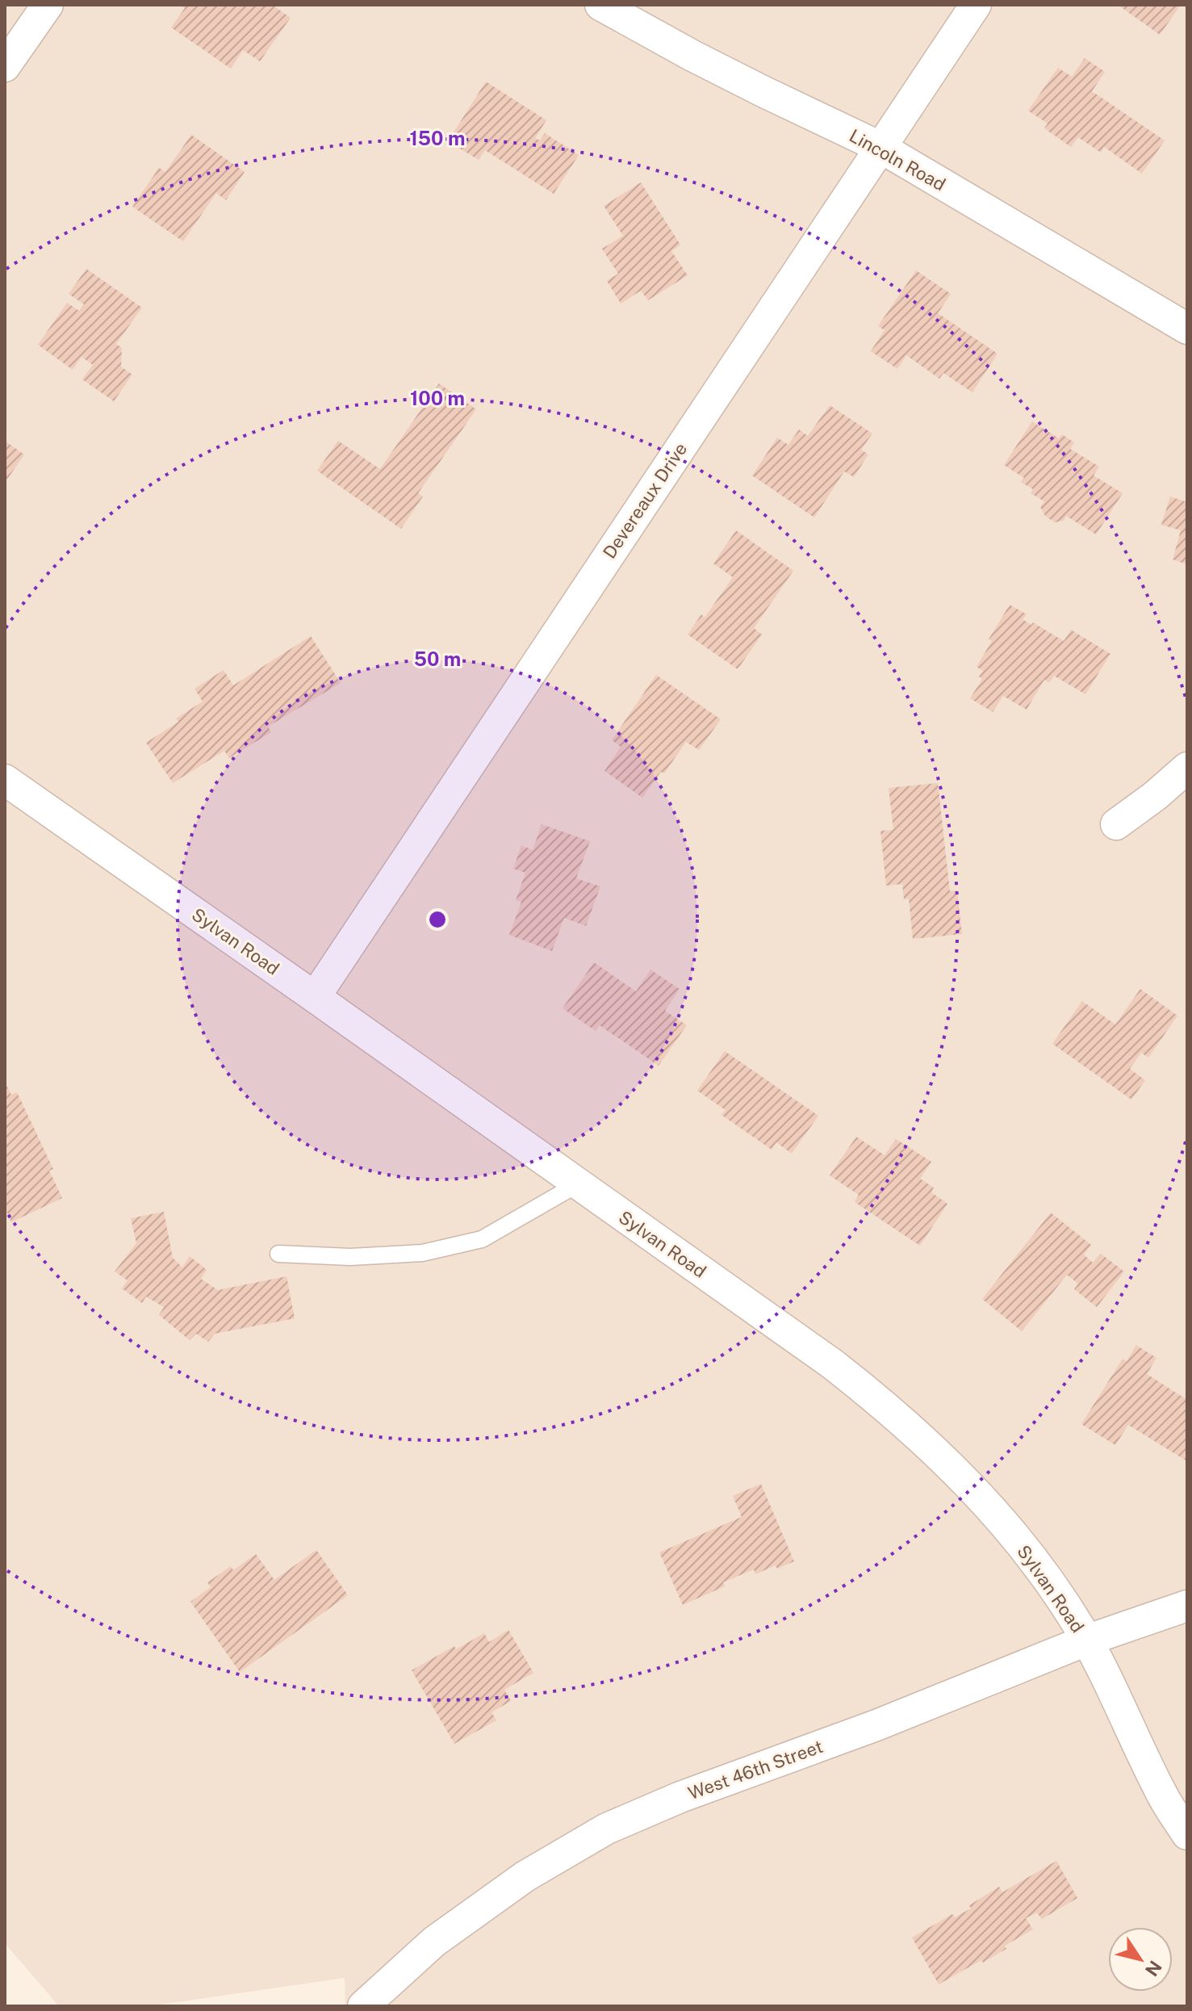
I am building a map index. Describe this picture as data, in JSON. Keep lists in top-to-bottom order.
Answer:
{
  "streets": {
    "street": [
      "Lincoln Road",
      "Devereaux Drive",
      "Sylvan Road",
      "West 46th Street"
    ]
  },
  "crossings": [
    ["Lincoln Road", "Devereaux Drive"],
    ["Devereaux Drive", "Sylvan Road"],
    ["Sylvan Road", "West 46th Street"]
  ],
  "north": "bottom right",
  "rings": ["150 m", "100 m", "50 m"]
}
